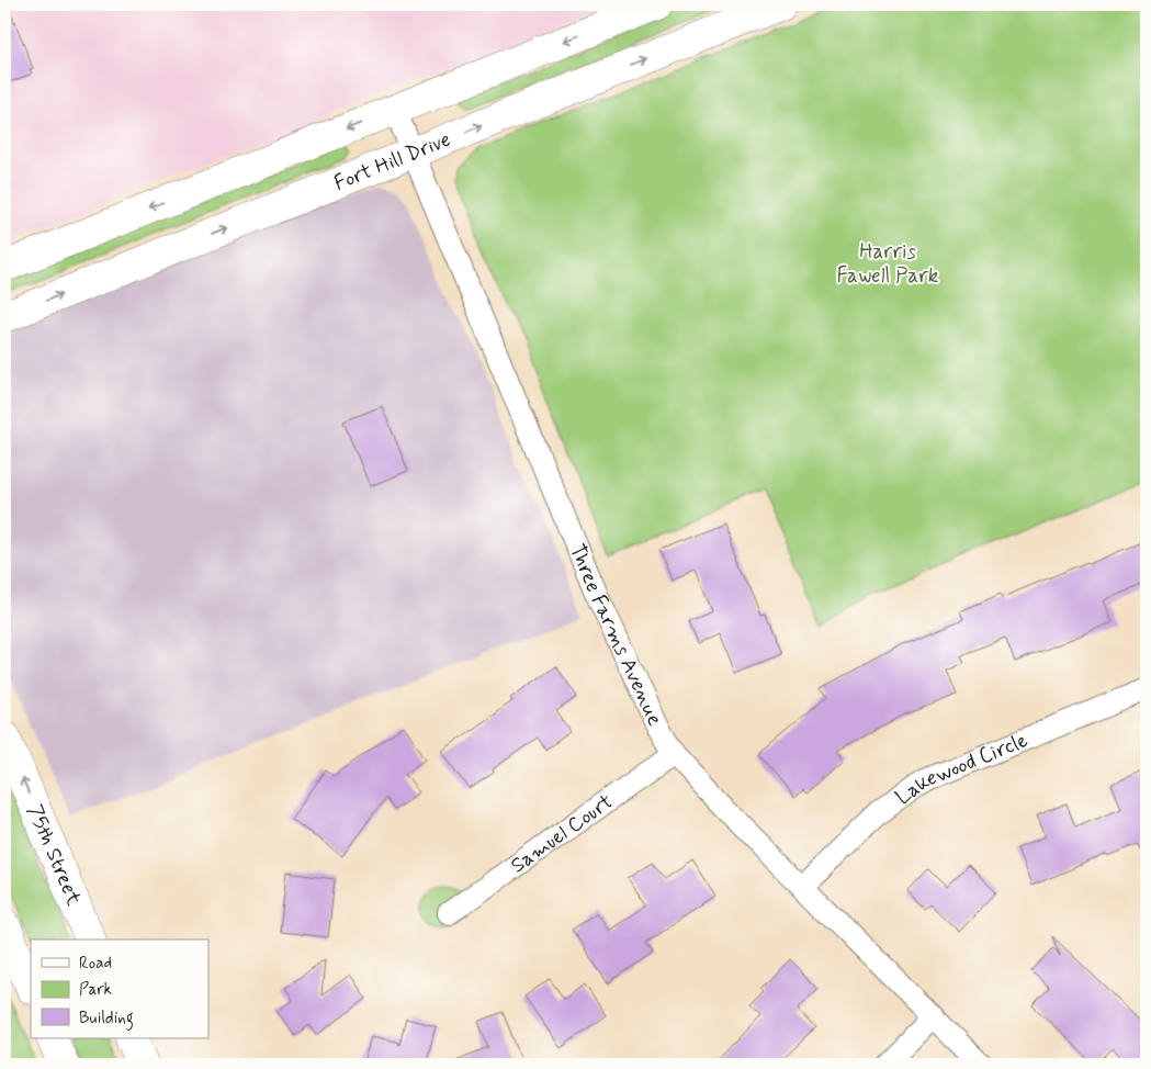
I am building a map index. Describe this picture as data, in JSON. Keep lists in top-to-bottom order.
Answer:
{
  "streets": {
    "street": [
      "Fort Hill Drive",
      "Three Farms Avenue",
      "Lakewood Circle",
      "Samuel Court",
      "75th Street"
    ]
  },
  "crossings": [
    ["Fort Hill Drive", "Three Farms Avenue"],
    ["Three Farms Avenue", "Lakewood Circle"],
    ["Three Farms Avenue", "Samuel Court"]
  ],
  "one_way": ["75th Street"],
  "parks": ["Harris Fawell Park"],
  "legend": ["Road", "Park", "Building"]
}
